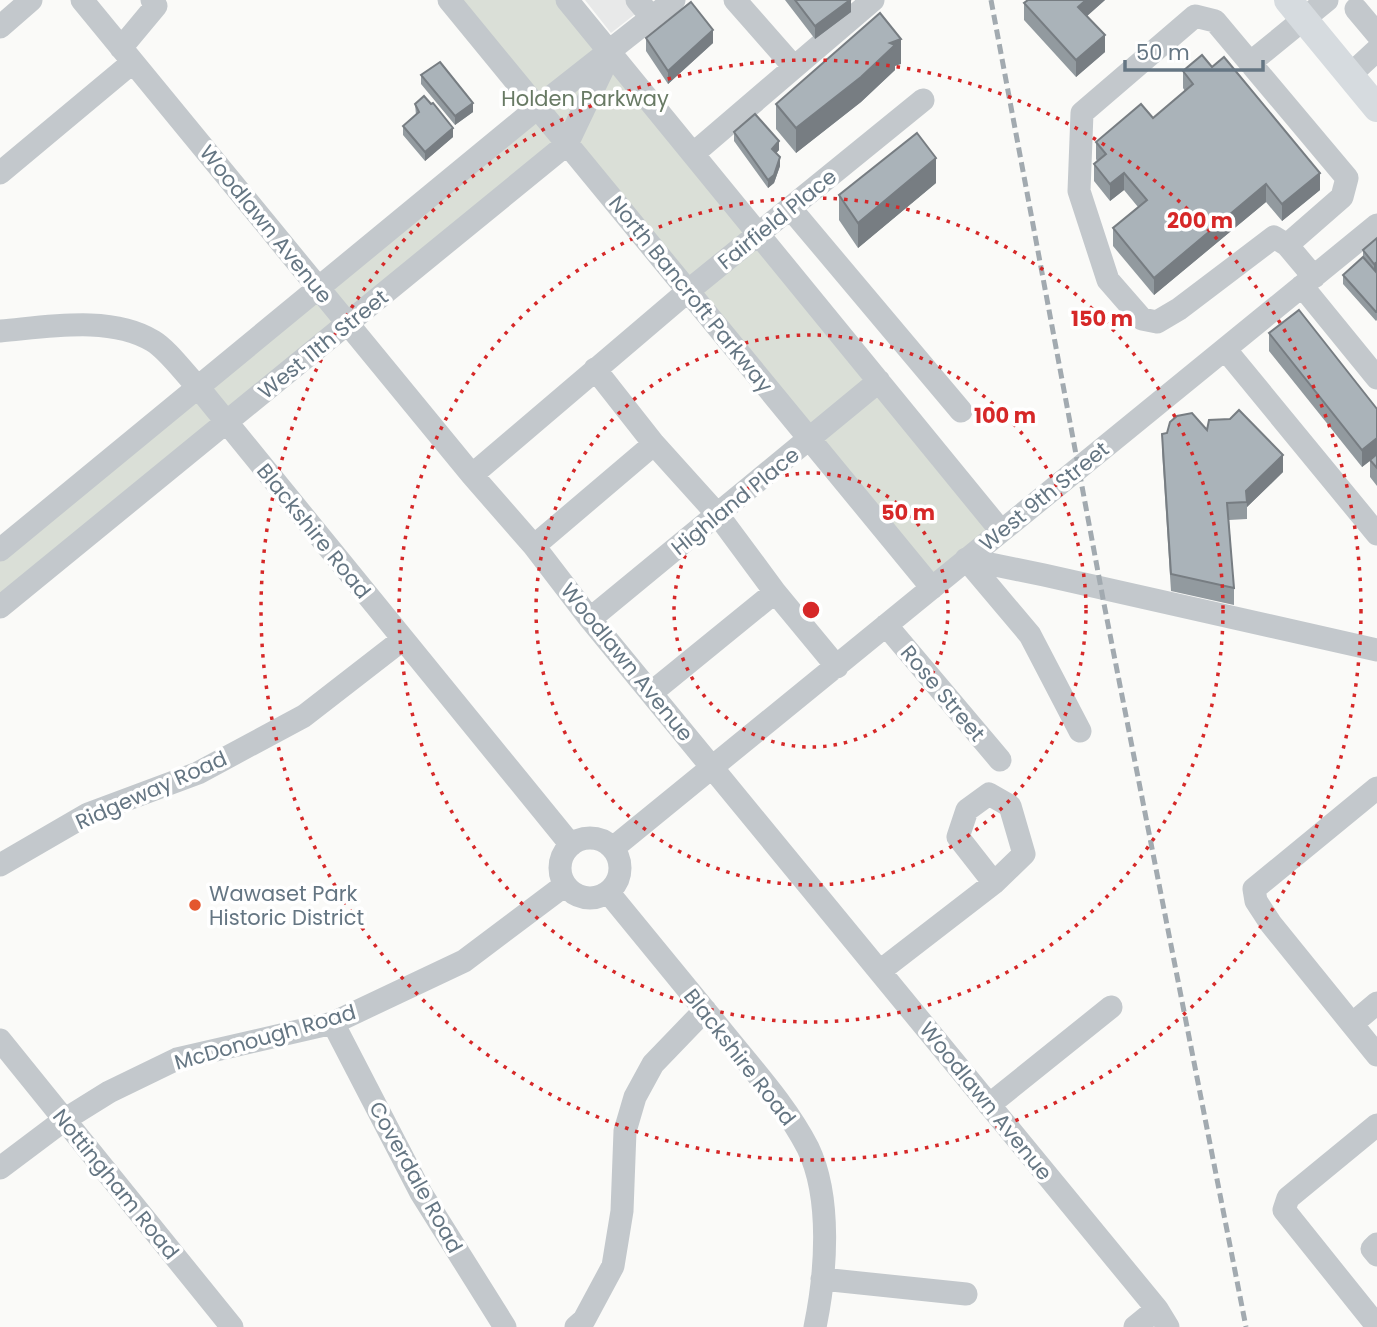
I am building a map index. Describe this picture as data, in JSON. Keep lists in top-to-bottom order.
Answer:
{
  "streets": {
    "street": [
      "Fairfield Place",
      "Woodlawn Avenue",
      "North Bancroft Parkway",
      "West 11th Street",
      "West 9th Street",
      "Highland Place",
      "Blackshire Road",
      "Rose Street",
      "Ridgeway Road",
      "McDonough Road",
      "Coverdale Road",
      "Nottingham Road"
    ]
  },
  "crossings": [
    ["Fairfield Place", "Woodlawn Avenue"],
    ["Fairfield Place", "North Bancroft Parkway"],
    ["Woodlawn Avenue", "West 11th Street"],
    ["Woodlawn Avenue", "West 9th Street"],
    ["Woodlawn Avenue", "Highland Place"],
    ["North Bancroft Parkway", "West 11th Street"],
    ["North Bancroft Parkway", "West 9th Street"],
    ["North Bancroft Parkway", "Highland Place"],
    ["West 11th Street", "Blackshire Road"],
    ["West 9th Street", "Rose Street"],
    ["Blackshire Road", "Ridgeway Road"],
    ["Blackshire Road", "McDonough Road"],
    ["McDonough Road", "Coverdale Road"],
    ["McDonough Road", "Nottingham Road"]
  ],
  "parks": ["Holden Parkway"],
  "places": ["Wawaset Park Historic District"],
  "scale_bar": "50 m",
  "rings": [
    "200 m",
    "150 m",
    "100 m",
    "50 m"
  ]
}
